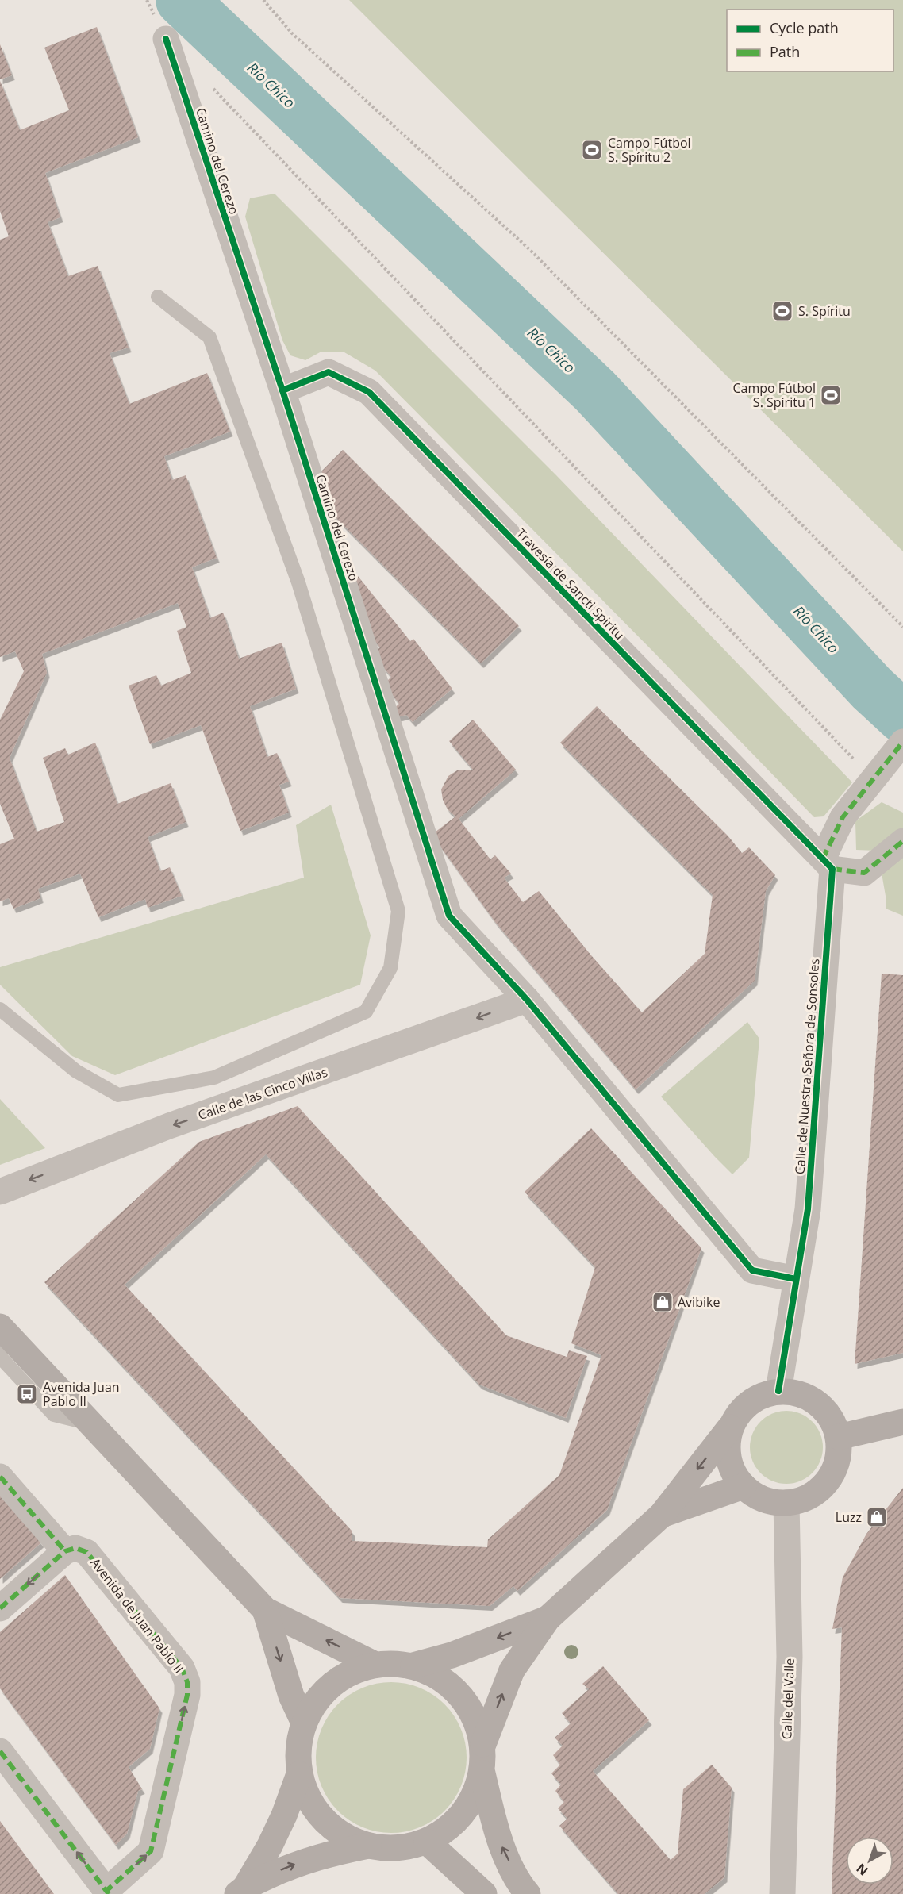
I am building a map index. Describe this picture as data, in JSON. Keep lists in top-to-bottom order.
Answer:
{
  "streets": {
    "street": [
      "Camino del Cerezo",
      "Travesía de Sancti Spiritu",
      "Calle de Nuestra Señora de Sonsoles",
      "Calle de las Cinco Villas",
      "Avenida de Juan Pablo II",
      "Calle del Valle"
    ]
  },
  "crossings": [
    ["Camino del Cerezo", "Travesía de Sancti Spiritu"],
    ["Camino del Cerezo", "Calle de las Cinco Villas"],
    ["Travesía de Sancti Spiritu", "Calle de Nuestra Señora de Sonsoles"],
    ["Calle de Nuestra Señora de Sonsoles", "Calle del Valle"]
  ],
  "one_way": ["Calle de las Cinco Villas", "Avenida de Juan Pablo II"],
  "water": ["Río Chico"],
  "places": {
    "sports": ["Campo Fútbol S. Spíritu 2", "S. Spíritu", "Campo Fútbol S. Spíritu 1"],
    "shop": ["Avibike", "Luzz"],
    "bus stop": ["Avenida Juan Pablo II"]
  },
  "legend": ["Cycle path", "Path"],
  "north": "bottom left"
}
